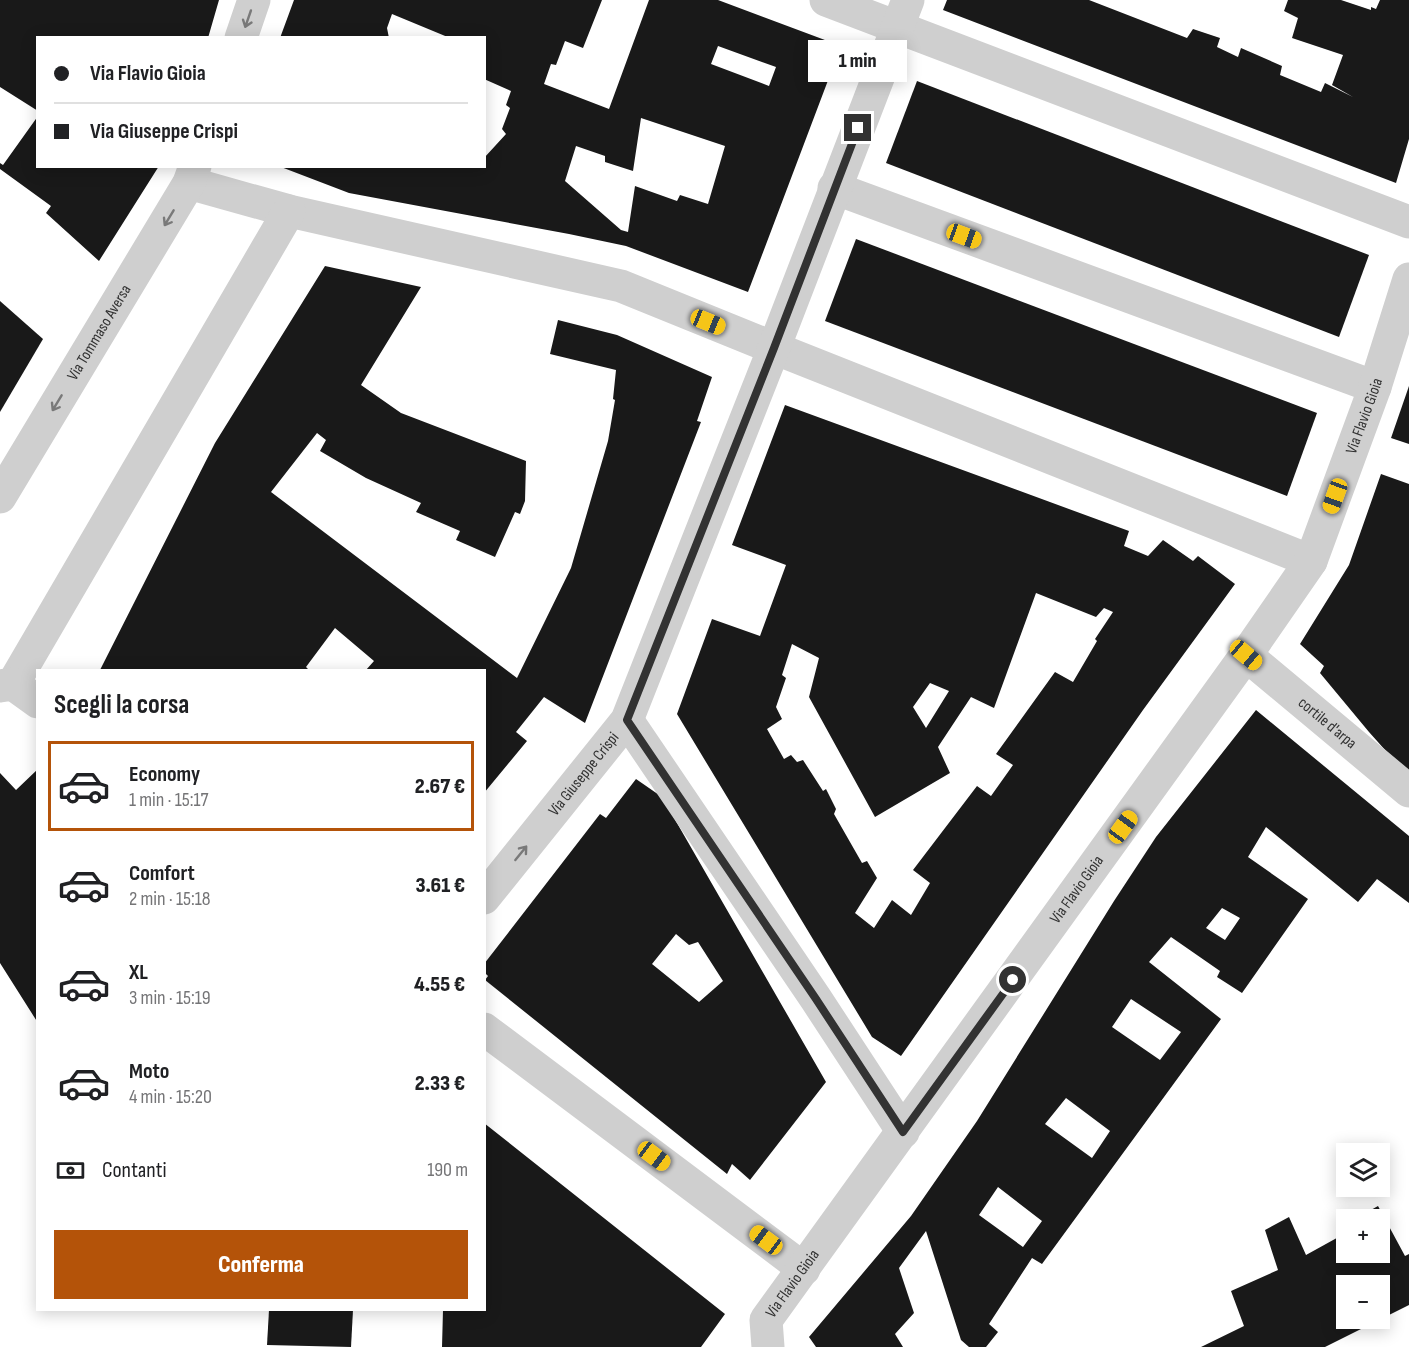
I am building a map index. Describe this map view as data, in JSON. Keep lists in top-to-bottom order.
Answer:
{
  "streets": {
    "street": [
      "Via Tommaso Aversa",
      "Via Flavio Gioia",
      "cortile d'arpa",
      "Via Giuseppe Crispi"
    ]
  },
  "crossings": [
    ["Via Flavio Gioia", "cortile d'arpa"]
  ],
  "page": {
    "banner": ["Via Flavio Gioia", "Via Giuseppe Crispi"],
    "bubble": "1 min",
    "heading": "Scegli la corsa",
    "list": [
      {
        "name": "Economy",
        "note": "1 min · 15:17",
        "value": "2.67 €"
      },
      {
        "name": "Comfort",
        "note": "2 min · 15:18",
        "value": "3.61 €"
      },
      {
        "name": "XL",
        "note": "3 min · 15:19",
        "value": "4.55 €"
      },
      {
        "name": "Moto",
        "note": "4 min · 15:20",
        "value": "2.33 €"
      }
    ],
    "pay": ["Contanti", "190 m"],
    "map_buttons": ["+", "−"],
    "buttons": "Conferma"
  }
}
